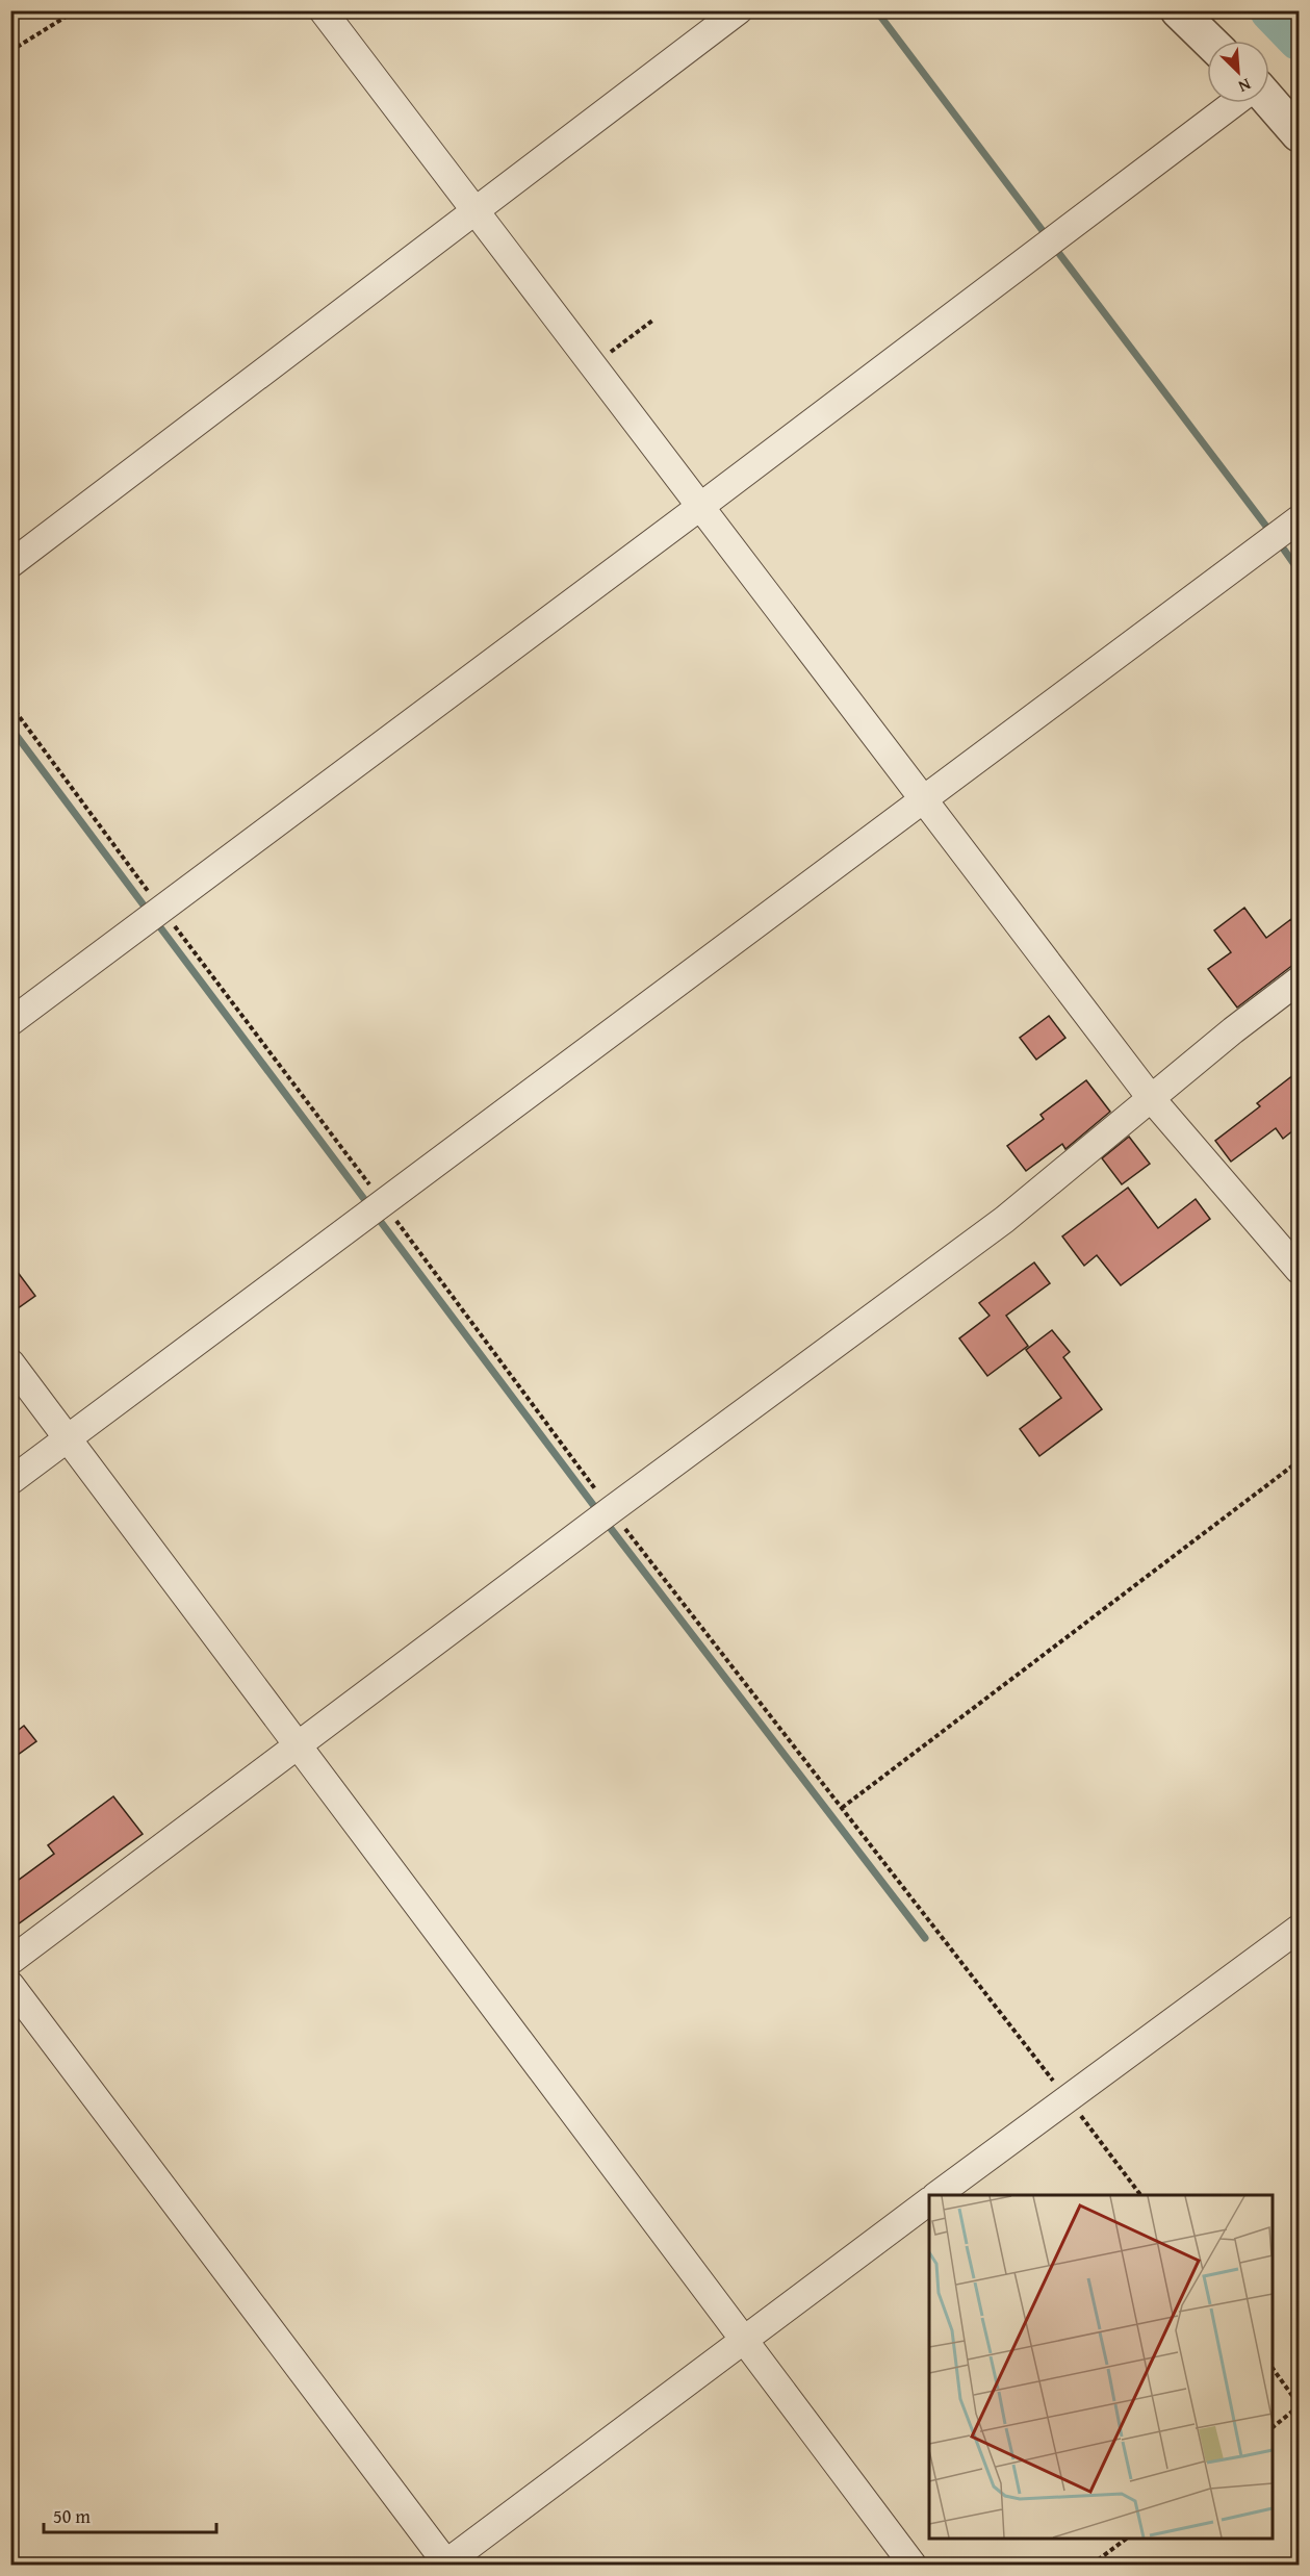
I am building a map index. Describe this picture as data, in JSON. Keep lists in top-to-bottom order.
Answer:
{
  "scale_bar": "50 m",
  "north": "bottom right"
}
